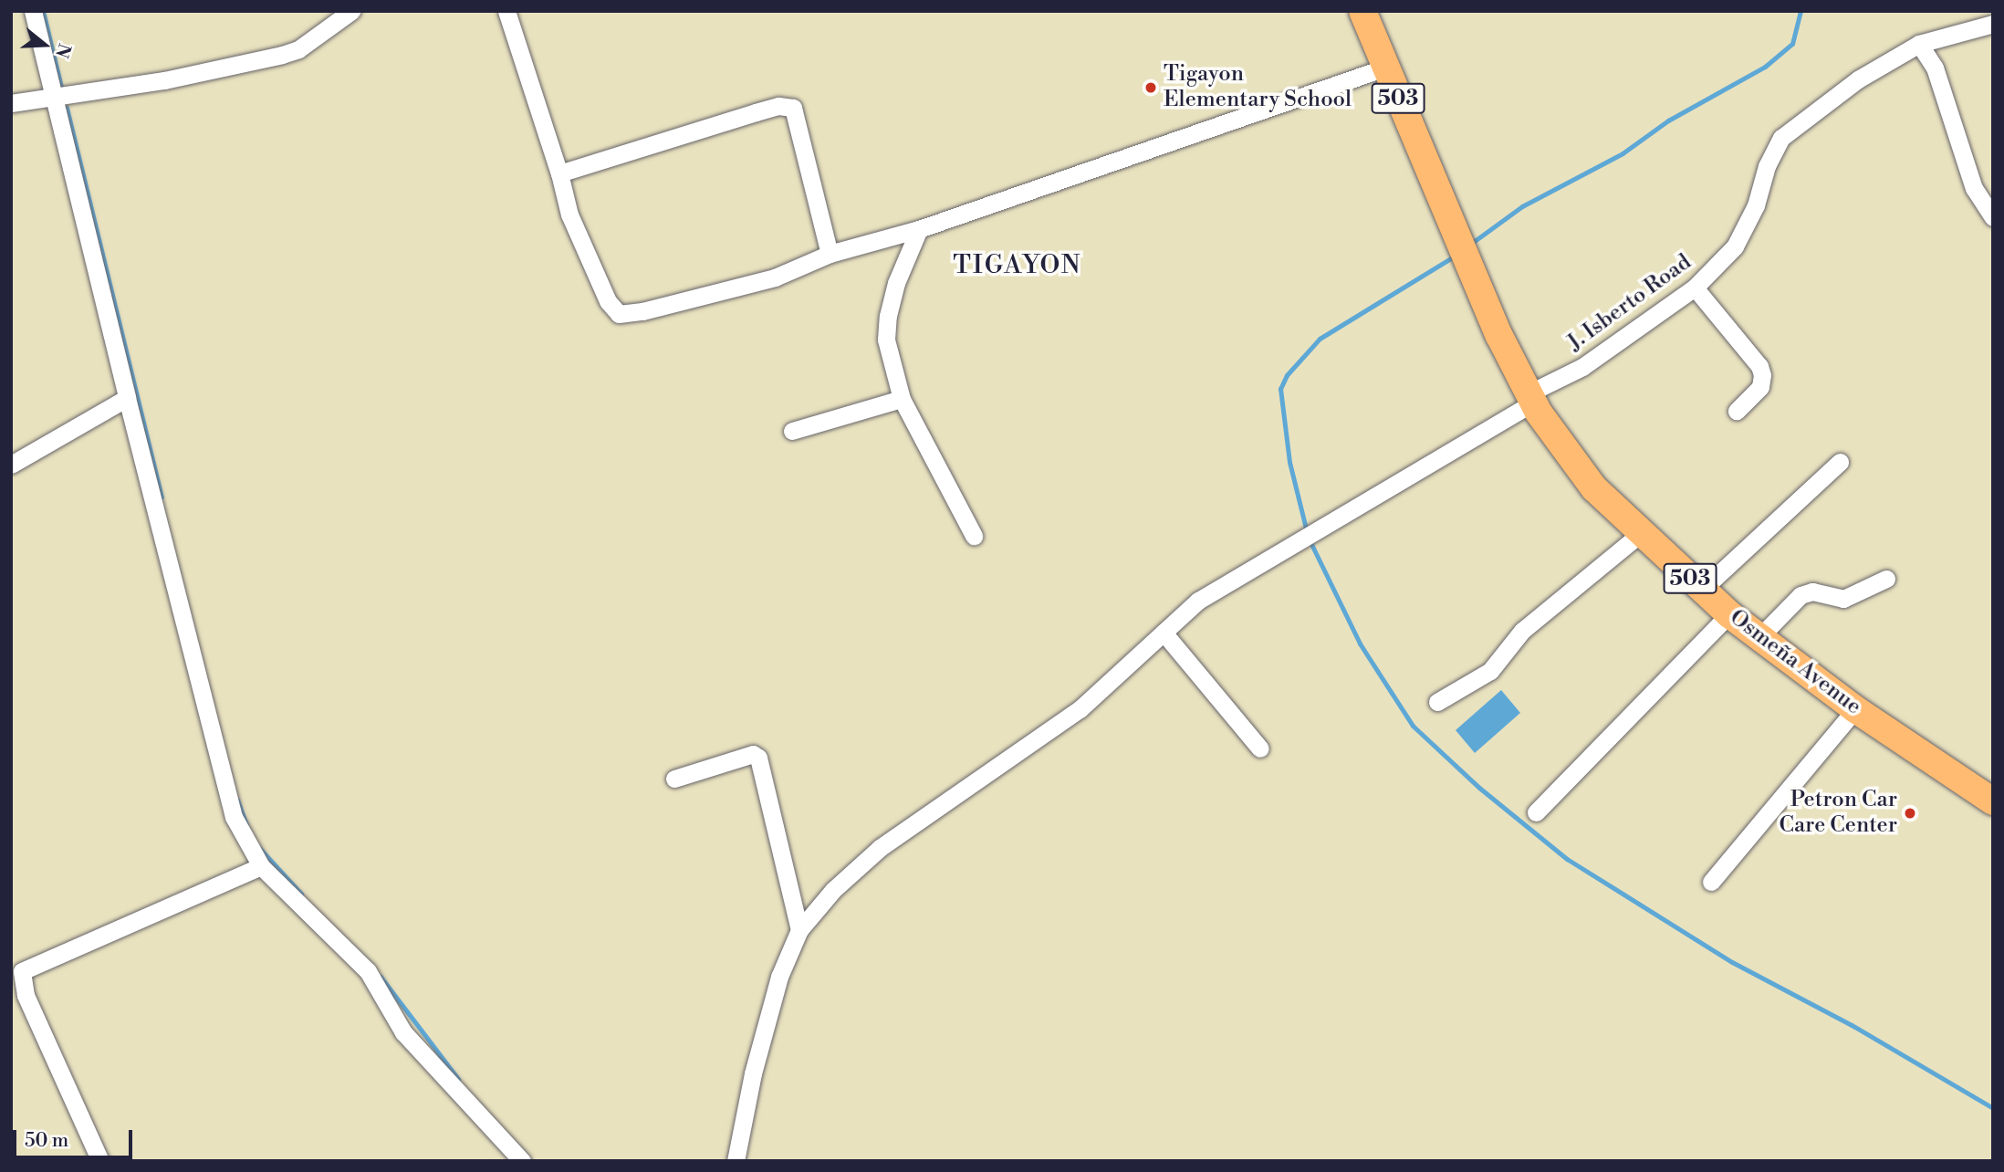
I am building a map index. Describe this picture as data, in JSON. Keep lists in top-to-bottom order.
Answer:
{
  "streets": {
    "main road": ["503", "Osmeña Avenue"],
    "street": ["J. Isberto Road"]
  },
  "crossings": [
    ["503", "Osmeña Avenue"],
    ["J. Isberto Road", "Osmeña Avenue"]
  ],
  "districts": ["TIGAYON"],
  "places": ["Tigayon Elementary School", "Petron Car Care Center"],
  "scale_bar": "50 m",
  "north": "right"
}
